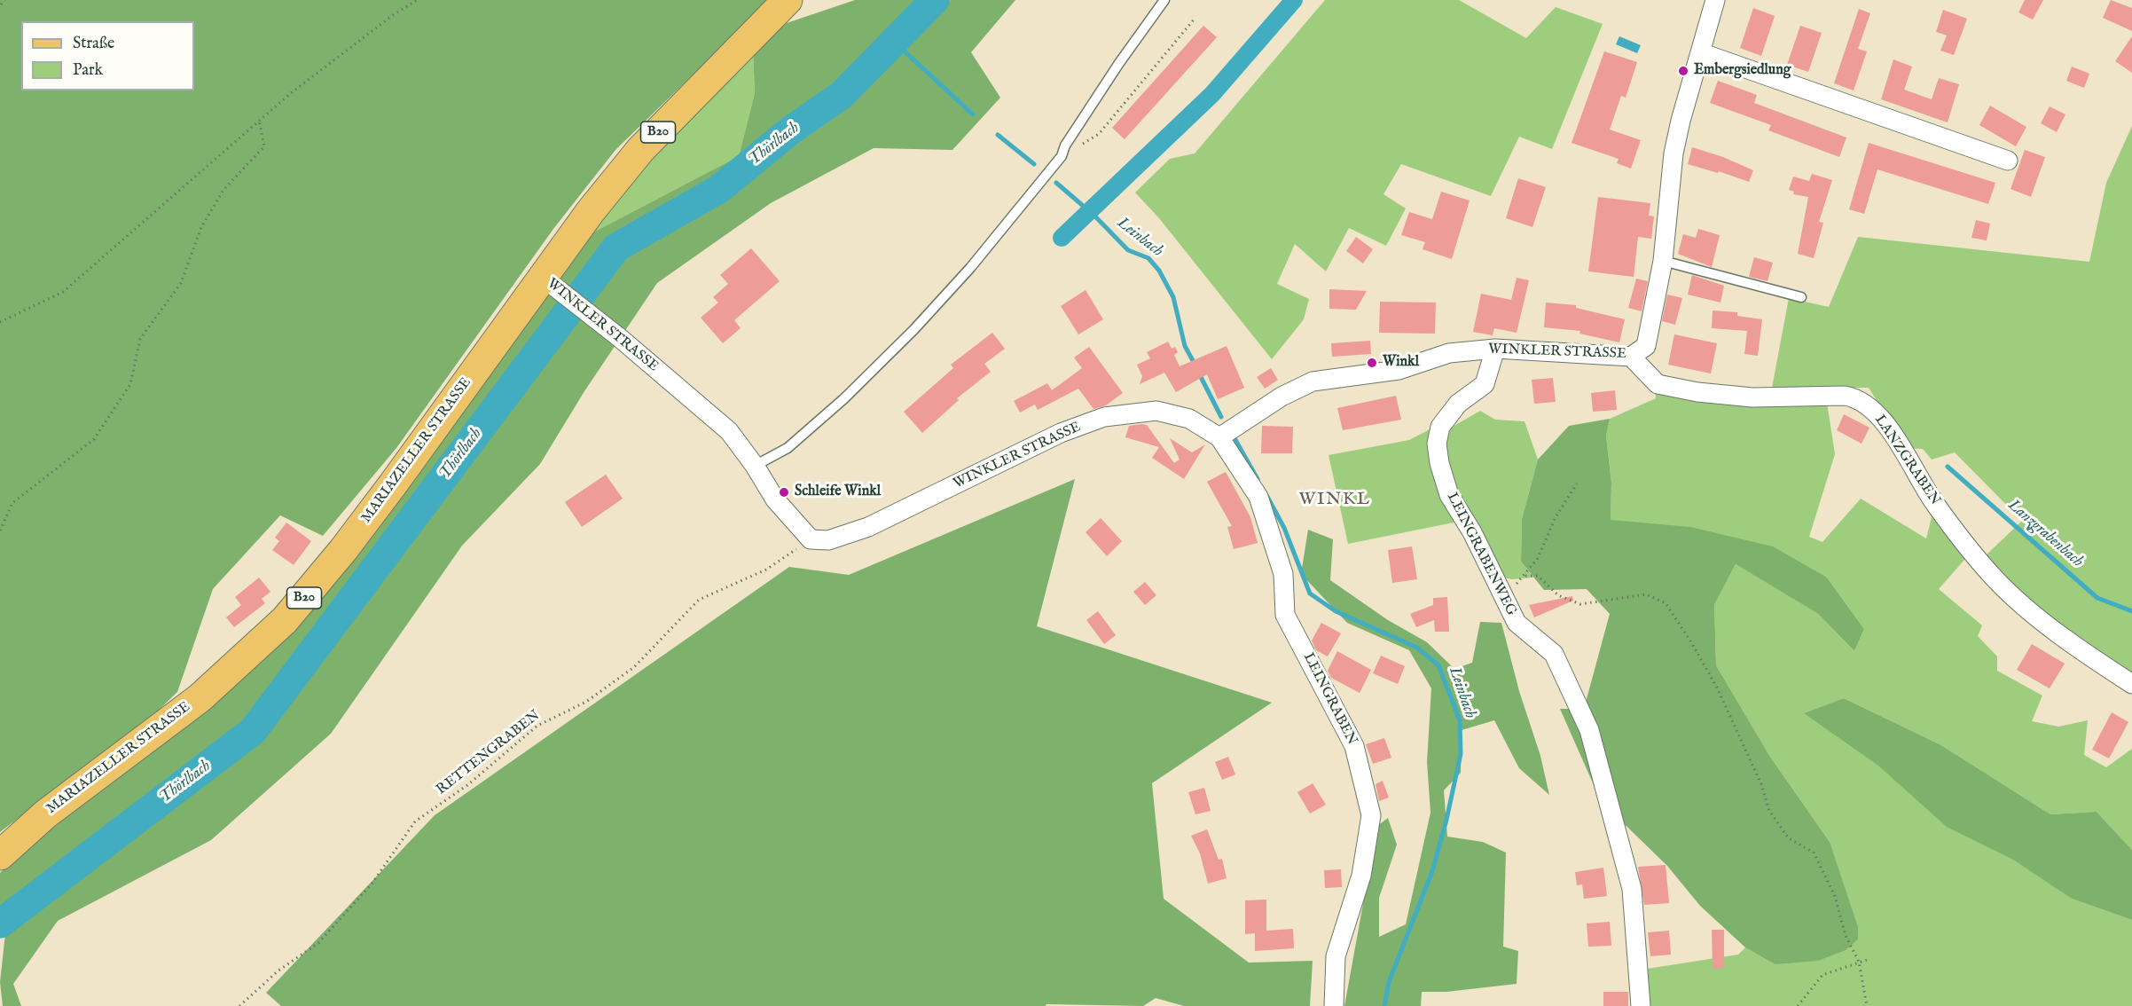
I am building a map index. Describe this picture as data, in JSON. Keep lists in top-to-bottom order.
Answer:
{
  "streets": {
    "main road": ["B20", "MARIAZELLER STRASSE"],
    "street": [
      "WINKLER STRASSE",
      "LANZGRABEN",
      "LEINGRABENWEG",
      "LEINGRABEN"
    ],
    "path": ["RETTENGRABEN"]
  },
  "crossings": [
    ["WINKLER STRASSE", "MARIAZELLER STRASSE"],
    ["WINKLER STRASSE", "LANZGRABEN"],
    ["WINKLER STRASSE", "LEINGRABENWEG"],
    ["WINKLER STRASSE", "LEINGRABEN"],
    ["WINKLER STRASSE", "RETTENGRABEN"]
  ],
  "districts": ["WINKL"],
  "water": ["Thörlbach", "Leinbach", "Lanzgrabenbach"],
  "places": ["Embergsiedlung", "Winkl", "Schleife Winkl"],
  "legend": ["Straße", "Park"]
}
